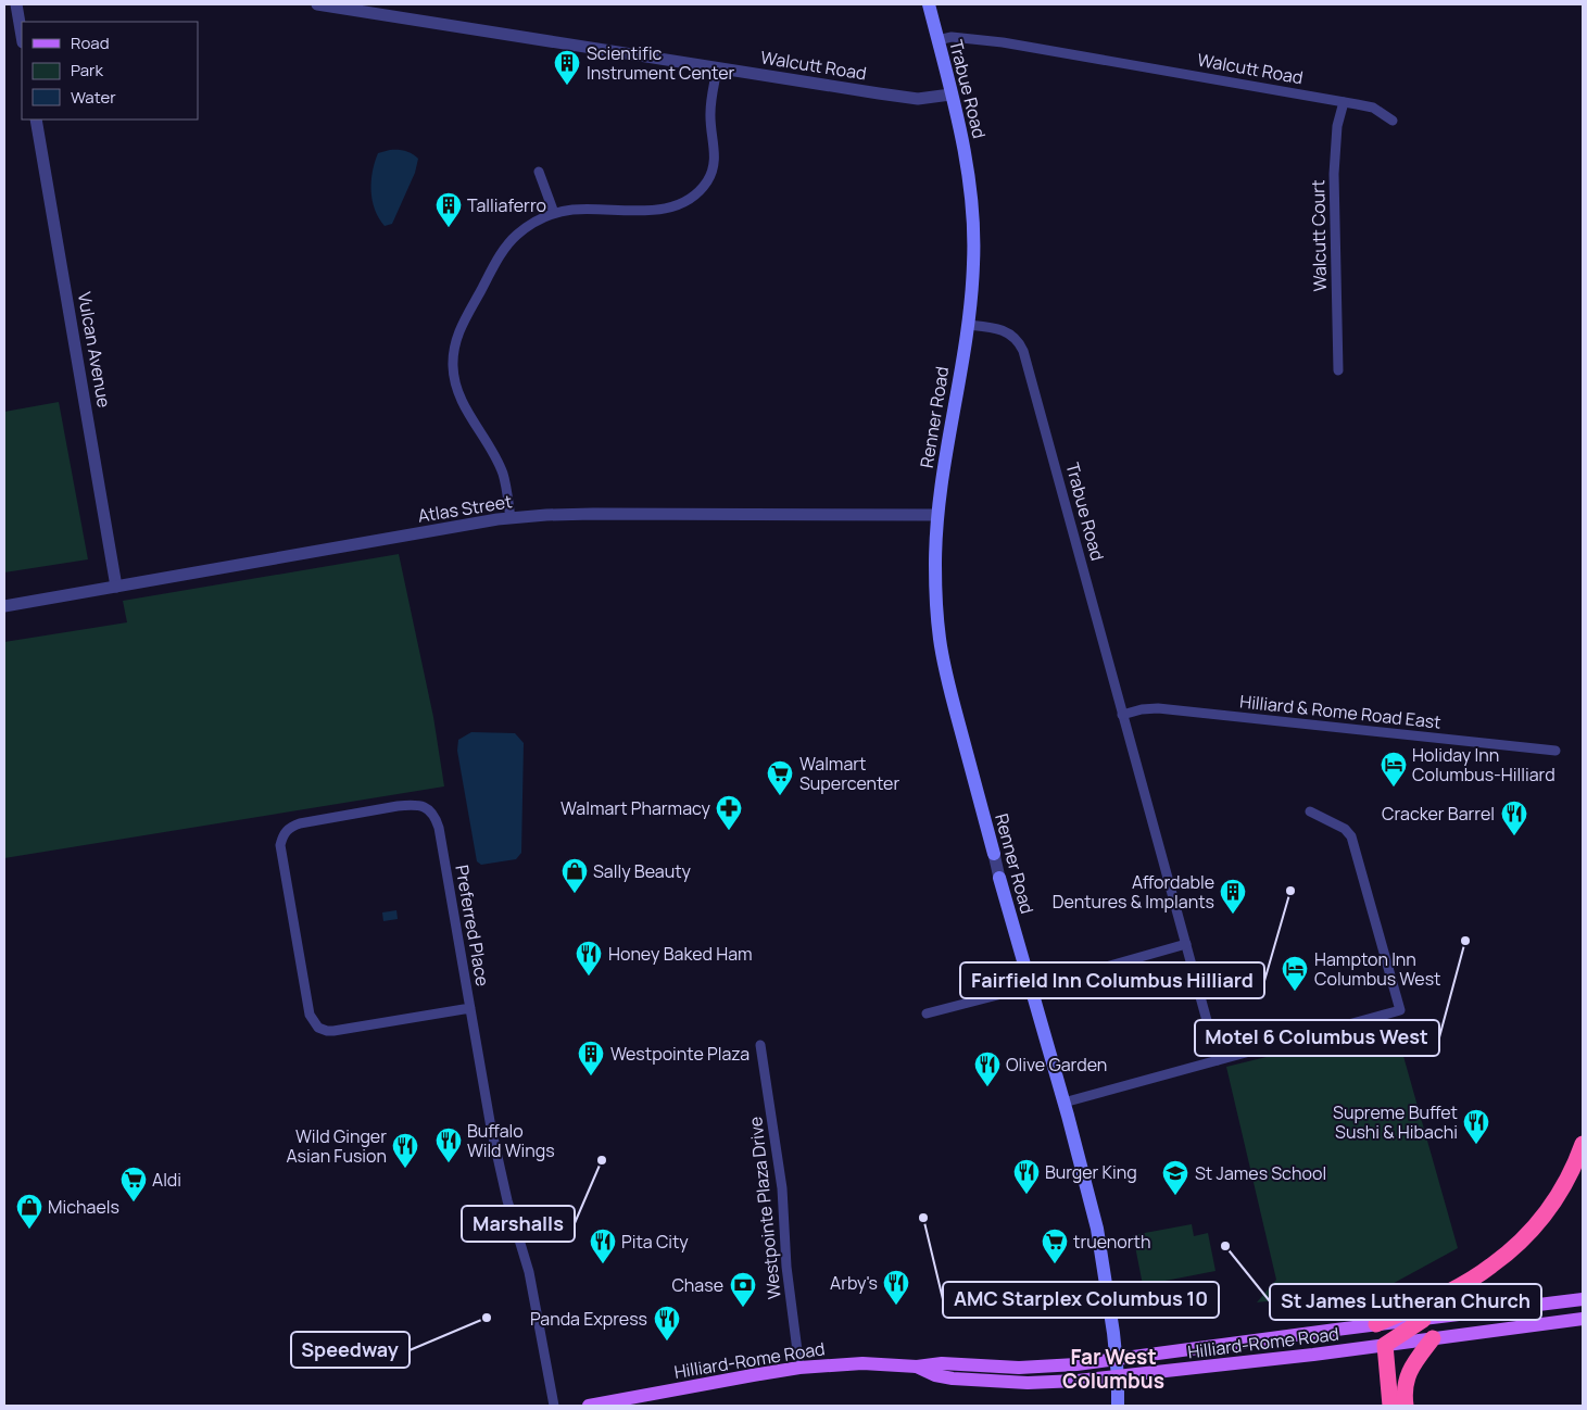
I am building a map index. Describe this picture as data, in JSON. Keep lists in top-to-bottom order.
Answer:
{
  "streets": {
    "main road": ["Trabue Road", "Renner Road", "Hilliard-Rome Road"],
    "street": [
      "Walcutt Road",
      "Walcutt Court",
      "Vulcan Avenue",
      "Atlas Street",
      "Hilliard & Rome Road East",
      "Preferred Place",
      "Westpointe Plaza Drive"
    ]
  },
  "crossings": [
    ["Walcutt Road", "Trabue Road"],
    ["Walcutt Road", "Walcutt Court"],
    ["Trabue Road", "Renner Road"],
    ["Trabue Road", "Hilliard & Rome Road East"],
    ["Vulcan Avenue", "Atlas Street"],
    ["Renner Road", "Atlas Street"],
    ["Renner Road", "Hilliard-Rome Road"],
    ["Westpointe Plaza Drive", "Hilliard-Rome Road"]
  ],
  "districts": ["Far West Columbus"],
  "places": {
    "building": [
      "Scientific Instrument Center",
      "Talliaferro",
      "Affordable Dentures & Implants",
      "Westpointe Plaza"
    ],
    "hotel": ["Holiday Inn Columbus-Hilliard", "Hampton Inn Columbus West"],
    "supermarket": ["Walmart Supercenter", "Aldi", "truenorth"],
    "pharmacy": ["Walmart Pharmacy"],
    "restaurant": [
      "Cracker Barrel",
      "Honey Baked Ham",
      "Olive Garden",
      "Supreme Buffet Sushi & Hibachi",
      "Buffalo Wild Wings",
      "Wild Ginger Asian Fusion",
      "Burger King",
      "Pita City",
      "Arby's",
      "Panda Express"
    ],
    "other": [
      "Fairfield Inn Columbus Hilliard",
      "Motel 6 Columbus West",
      "Marshalls",
      "AMC Starplex Columbus 10",
      "St James Lutheran Church",
      "Speedway"
    ],
    "shop": ["Sally Beauty", "Michaels"],
    "school or university": ["St James School"],
    "bank": ["Chase"]
  },
  "legend": ["Road", "Park", "Water"]
}
